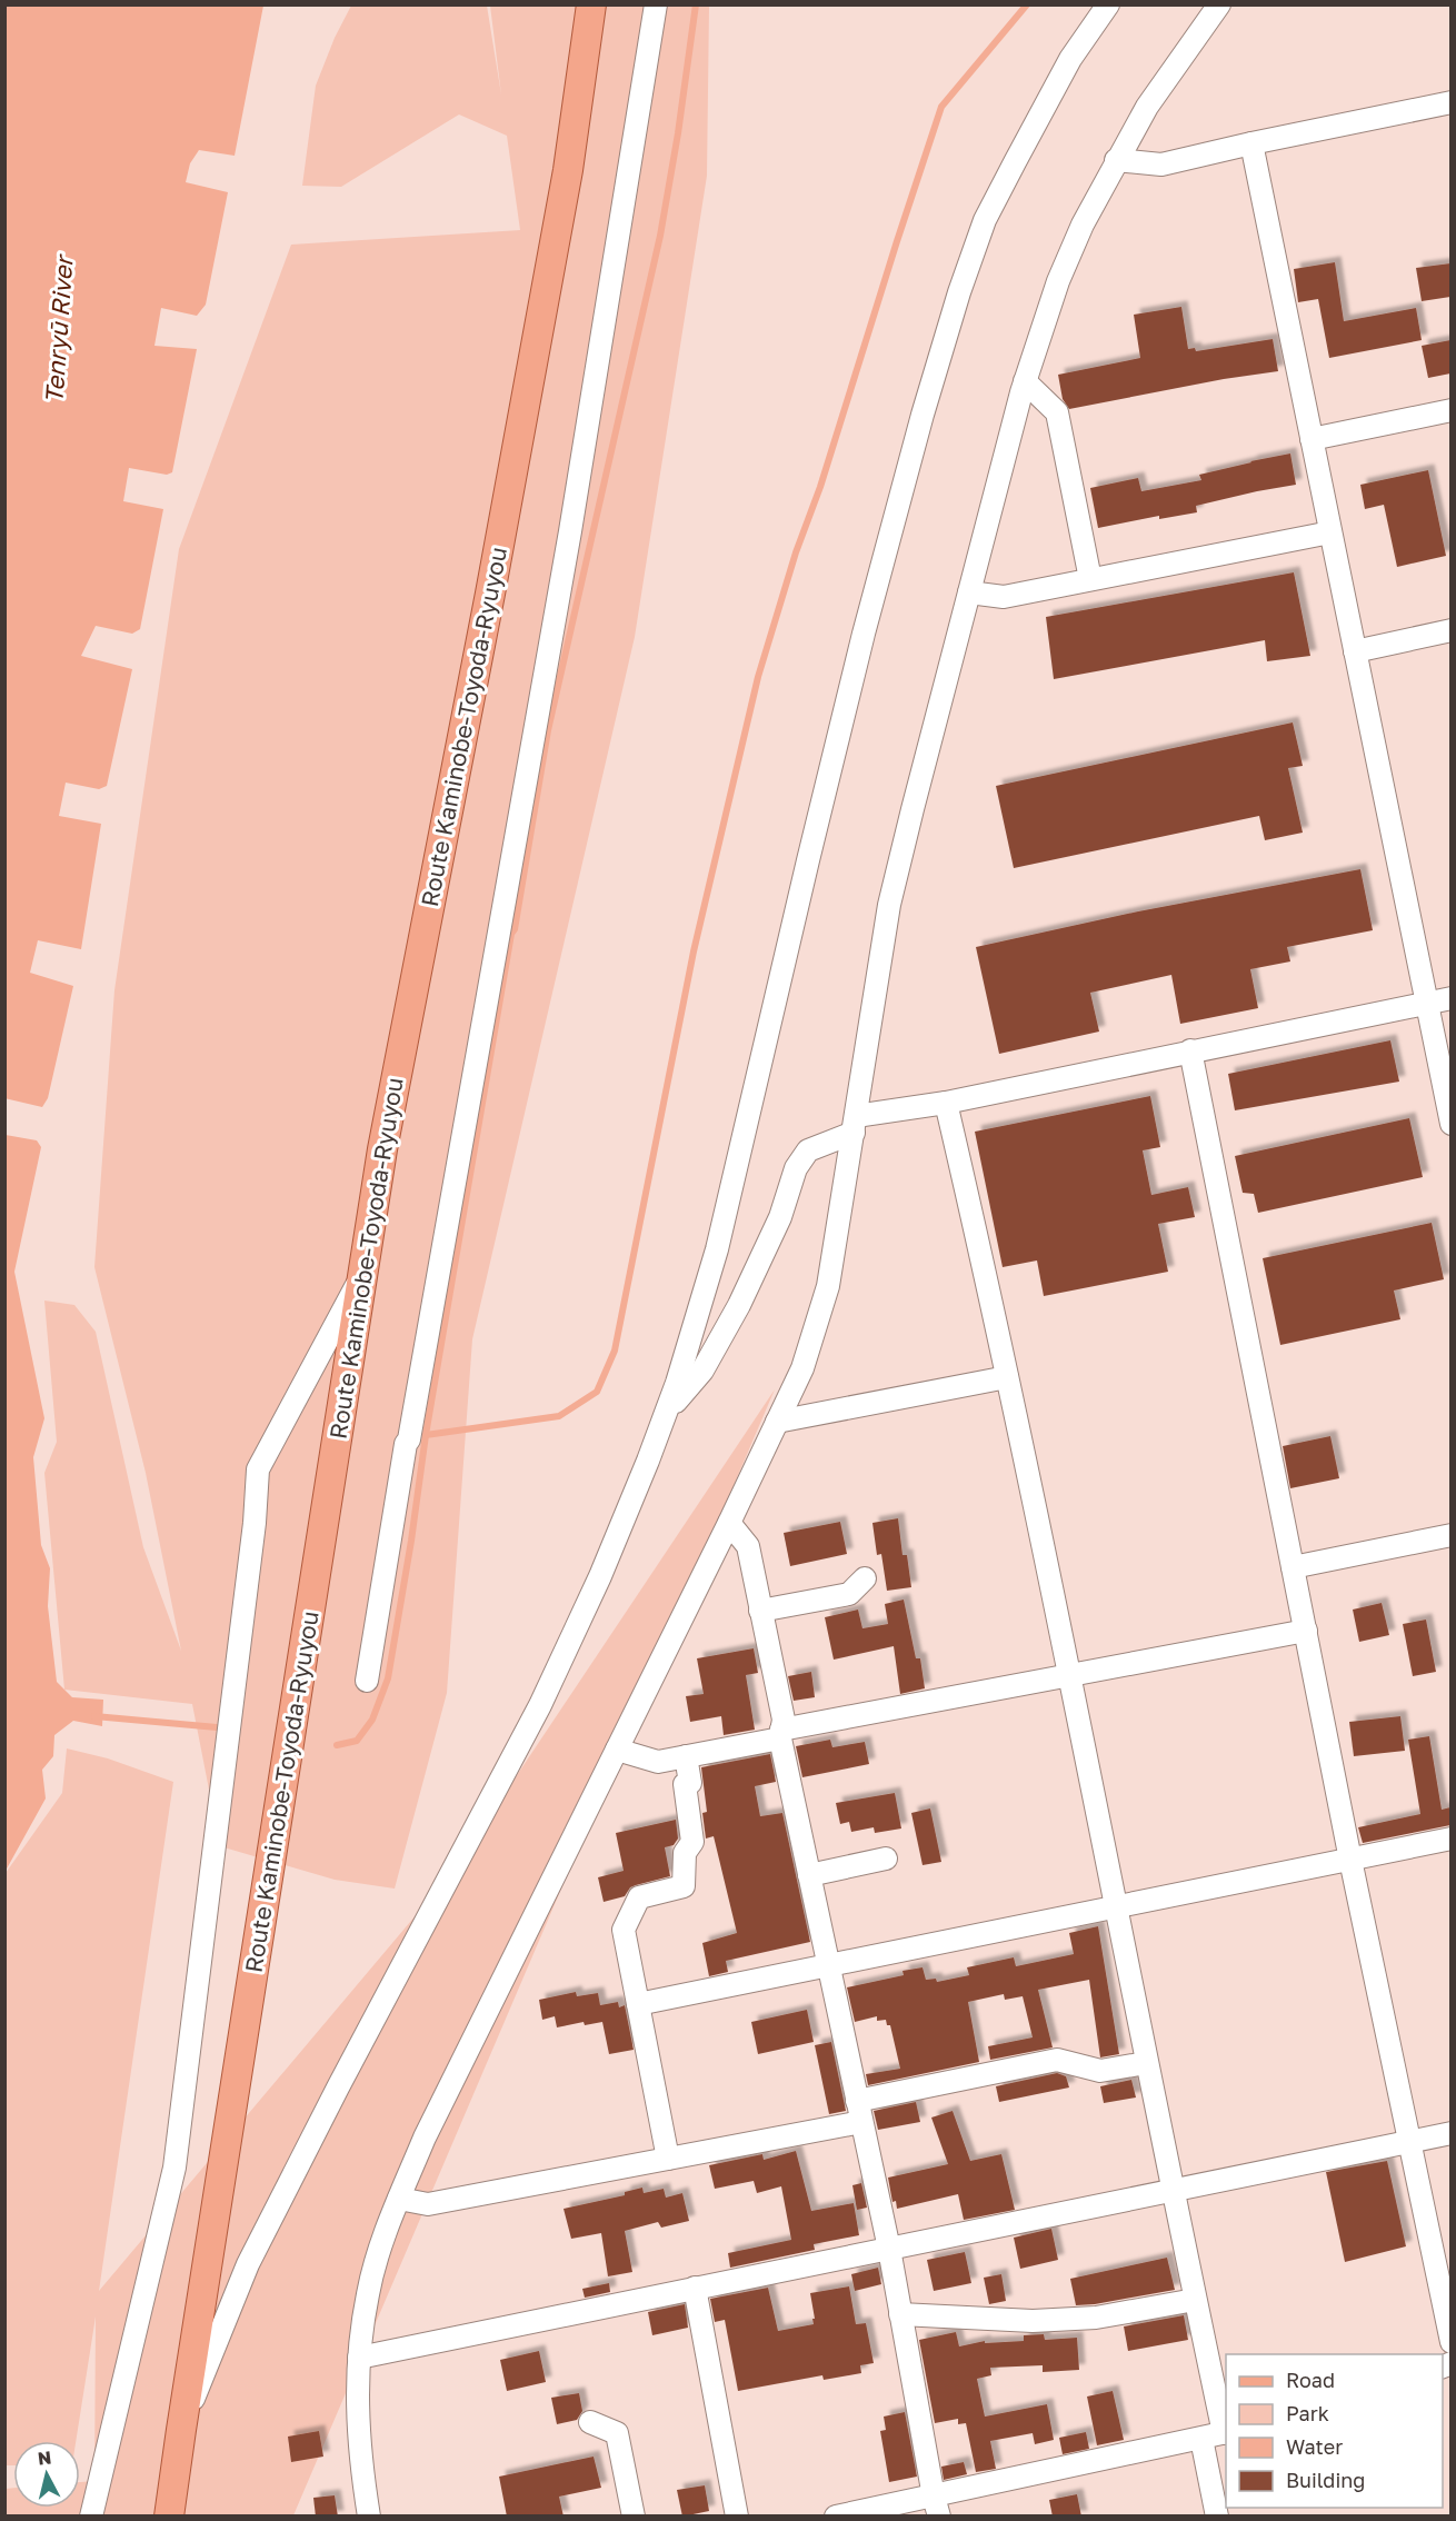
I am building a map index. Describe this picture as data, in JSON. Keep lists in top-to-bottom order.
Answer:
{
  "streets": {
    "main road": ["Route Kaminobe-Toyoda-Ryuyou"]
  },
  "water": ["Tenryū River"],
  "legend": [
    "Road",
    "Park",
    "Water",
    "Building"
  ],
  "north": "top"
}
